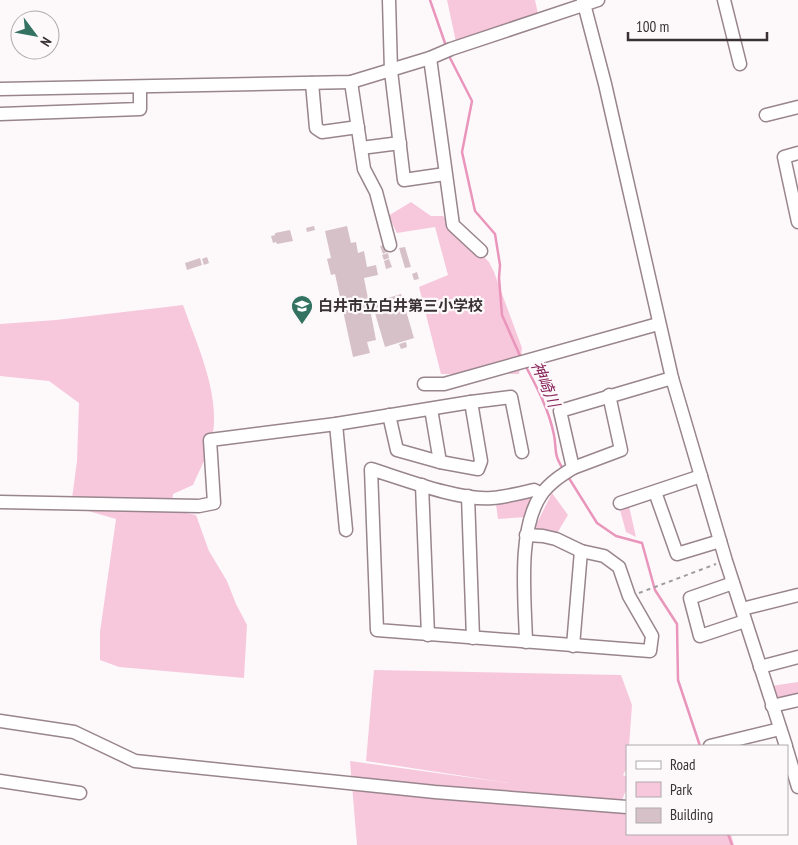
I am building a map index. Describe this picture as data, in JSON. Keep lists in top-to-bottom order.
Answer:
{
  "water": ["神崎川"],
  "places": {
    "school or university": ["白井市立白井第三小学校"]
  },
  "legend": ["Road", "Park", "Building"],
  "scale_bar": "100 m",
  "north": "bottom right"
}
